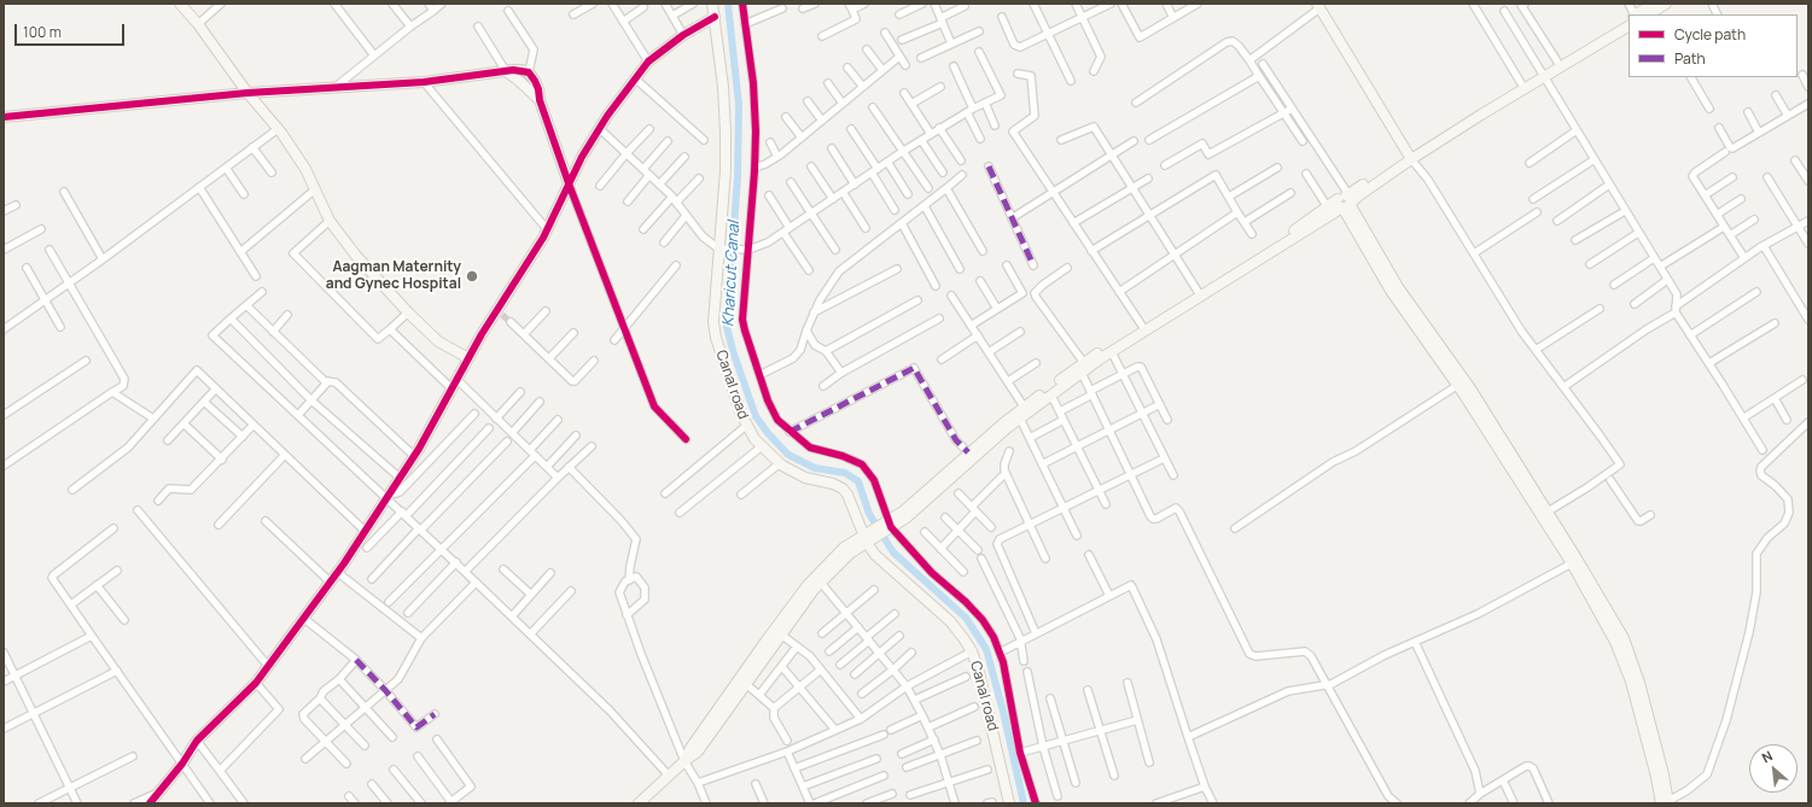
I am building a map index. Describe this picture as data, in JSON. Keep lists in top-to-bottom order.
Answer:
{
  "streets": {
    "street": ["Canal road"]
  },
  "water": ["Kharicut Canal"],
  "places": ["Aagman Maternity and Gynec Hospital"],
  "legend": ["Cycle path", "Path"],
  "scale_bar": "100 m",
  "north": "top left"
}
